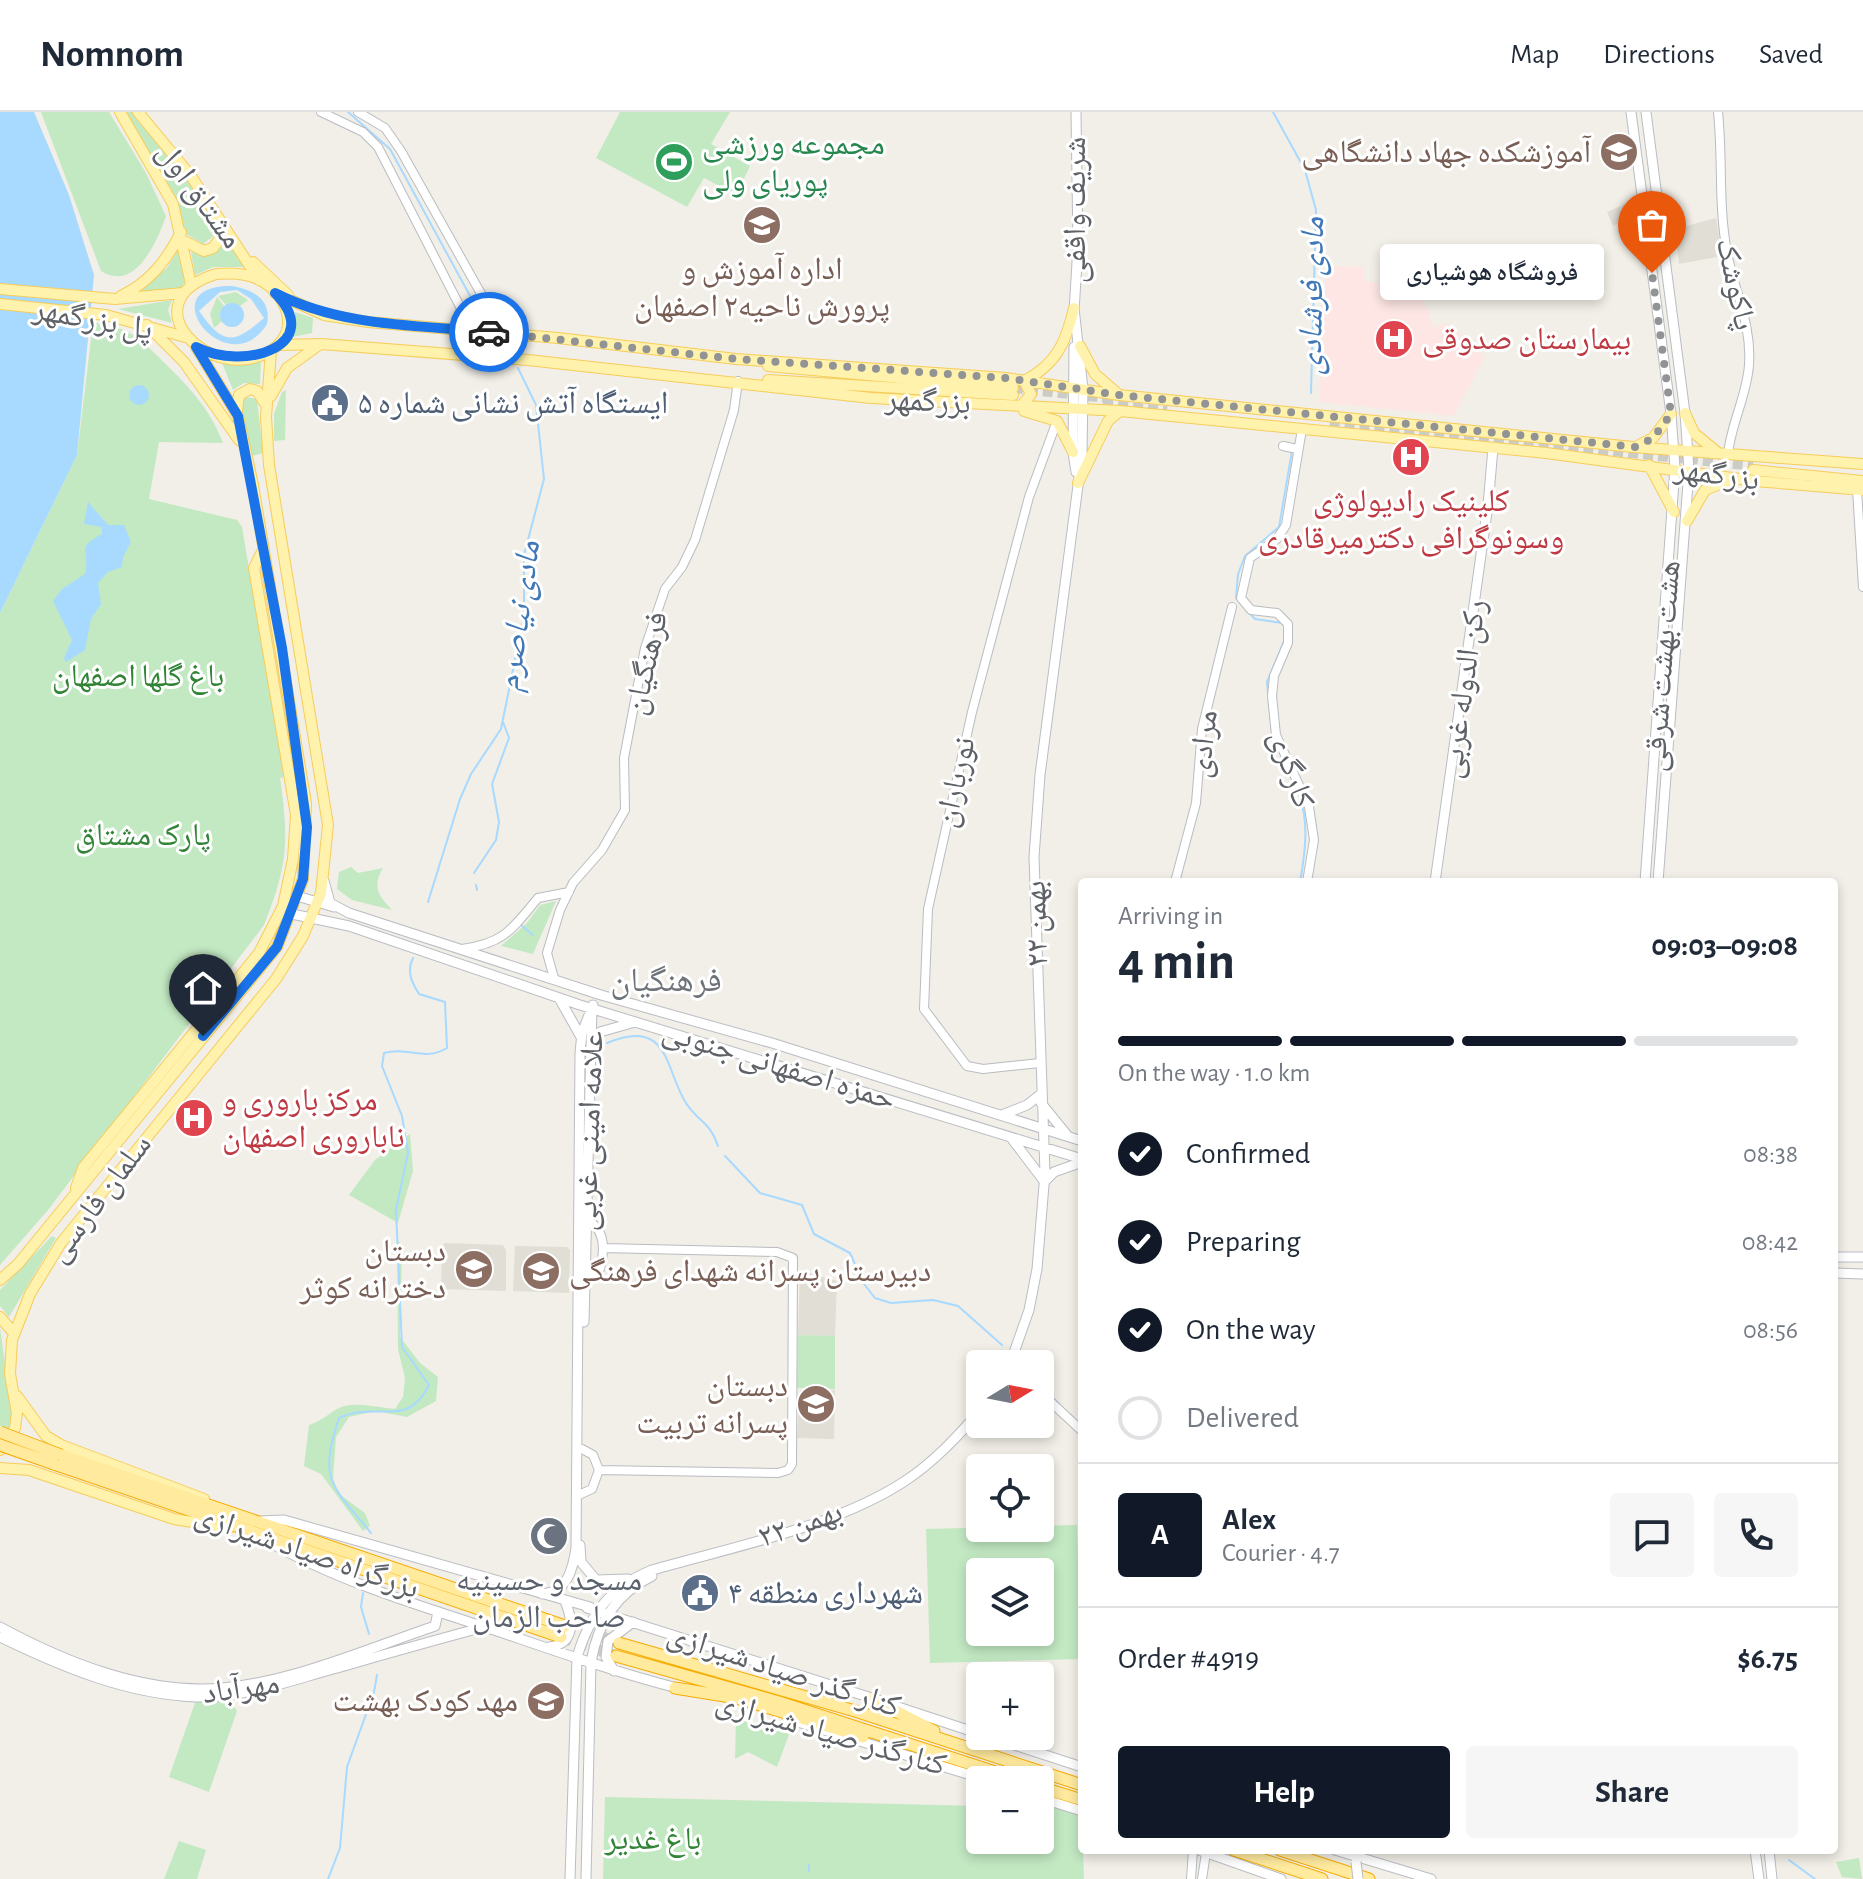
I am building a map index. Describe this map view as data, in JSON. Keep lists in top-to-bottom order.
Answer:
{
  "streets": {
    "highway": ["بزرگراه صیاد شیرازی"],
    "main road": [
      "مشتاق اول",
      "شریف واقفی",
      "پل بزرگمهر",
      "بزرگمهر",
      "هشت بهشت شرقی",
      "رکن الدوله غربی",
      "۲۲ بهمن",
      "حمزه اصفهانی جنوبی",
      "علامه امینی غربی",
      "سلمان فارسی",
      "کنار گذر صیاد شیرازی",
      "مهرآباد",
      "کنارگذر صیاد شیرازی"
    ],
    "street": [
      "پاکوشک",
      "فرهنگیان",
      "مرادی",
      "کارگری",
      "نورباران"
    ]
  },
  "crossings": [
    ["مشتاق اول", "پل بزرگمهر"],
    ["مشتاق اول", "بزرگمهر"],
    ["مشتاق اول", "سلمان فارسی"],
    ["شریف واقفی", "بزرگمهر"],
    ["پاکوشک", "بزرگمهر"],
    ["پل بزرگمهر", "بزرگمهر"],
    ["پل بزرگمهر", "سلمان فارسی"],
    ["بزرگمهر", "فرهنگیان"],
    ["بزرگمهر", "هشت بهشت شرقی"],
    ["بزرگمهر", "رکن الدوله غربی"],
    ["بزرگمهر", "کارگری"],
    ["بزرگمهر", "۲۲ بهمن"],
    ["بزرگمهر", "سلمان فارسی"],
    ["فرهنگیان", "حمزه اصفهانی جنوبی"],
    ["نورباران", "۲۲ بهمن"],
    ["۲۲ بهمن", "حمزه اصفهانی جنوبی"],
    ["حمزه اصفهانی جنوبی", "علامه امینی غربی"],
    ["حمزه اصفهانی جنوبی", "سلمان فارسی"],
    ["علامه امینی غربی", "کنار گذر صیاد شیرازی"],
    ["بزرگراه صیاد شیرازی", "کنار گذر صیاد شیرازی"],
    ["بزرگراه صیاد شیرازی", "کنارگذر صیاد شیرازی"],
    ["کنار گذر صیاد شیرازی", "کنارگذر صیاد شیرازی"],
    ["مهرآباد", "کنارگذر صیاد شیرازی"]
  ],
  "districts": ["فرهنگیان"],
  "water": ["مادی فرشادی", "مادی نیاصرم"],
  "parks": ["باغ گلها اصفهان", "پارک مشتاق", "باغ غدیر"],
  "places": {
    "school or university": [
      "آموزشکده جهاد دانشگاهی",
      "اداره آموزش و پرورش ناحیه۲ اصفهان",
      "دبستان دخترانه کوثر",
      "دبیرستان پسرانه شهدای فرهنگی",
      "دبستان پسرانه تربیت",
      "مهد کودک بهشت"
    ],
    "sports": ["مجموعه ورزشی پوریای ولی"],
    "other": ["فروشگاه هوشیاری"],
    "hospital": ["بیمارستان صدوقی", "کلینیک رادیولوژی وسونوگرافی دکترمیرقادری", "مرکز باروری و ناباروری اصفهان"],
    "public building": ["ایستگاه آتش نشانی شماره ۵", "شهرداری منطقه ۴"],
    "mosque": ["مسجد و حسینیه صاحب الزمان"]
  },
  "north": "right",
  "page": {
    "header": "Nomnom",
    "nav": ["Map", "Directions", "Saved"],
    "bubble": "فروشگاه هوشیاری",
    "heading": ["4 min", "Arriving in", "09:03–09:08"],
    "panel": [
      "Alex",
      "Courier · 4.7",
      "Order #4919",
      "$6.75"
    ],
    "bar": "On the way · 1.0 km",
    "list": [
      ["Confirmed", "08:38"],
      ["Preparing", "08:42"],
      ["On the way", "08:56"],
      "Delivered"
    ],
    "map_buttons": ["+", "−"],
    "round": "A",
    "buttons": ["Help", "Share"]
  }
}
